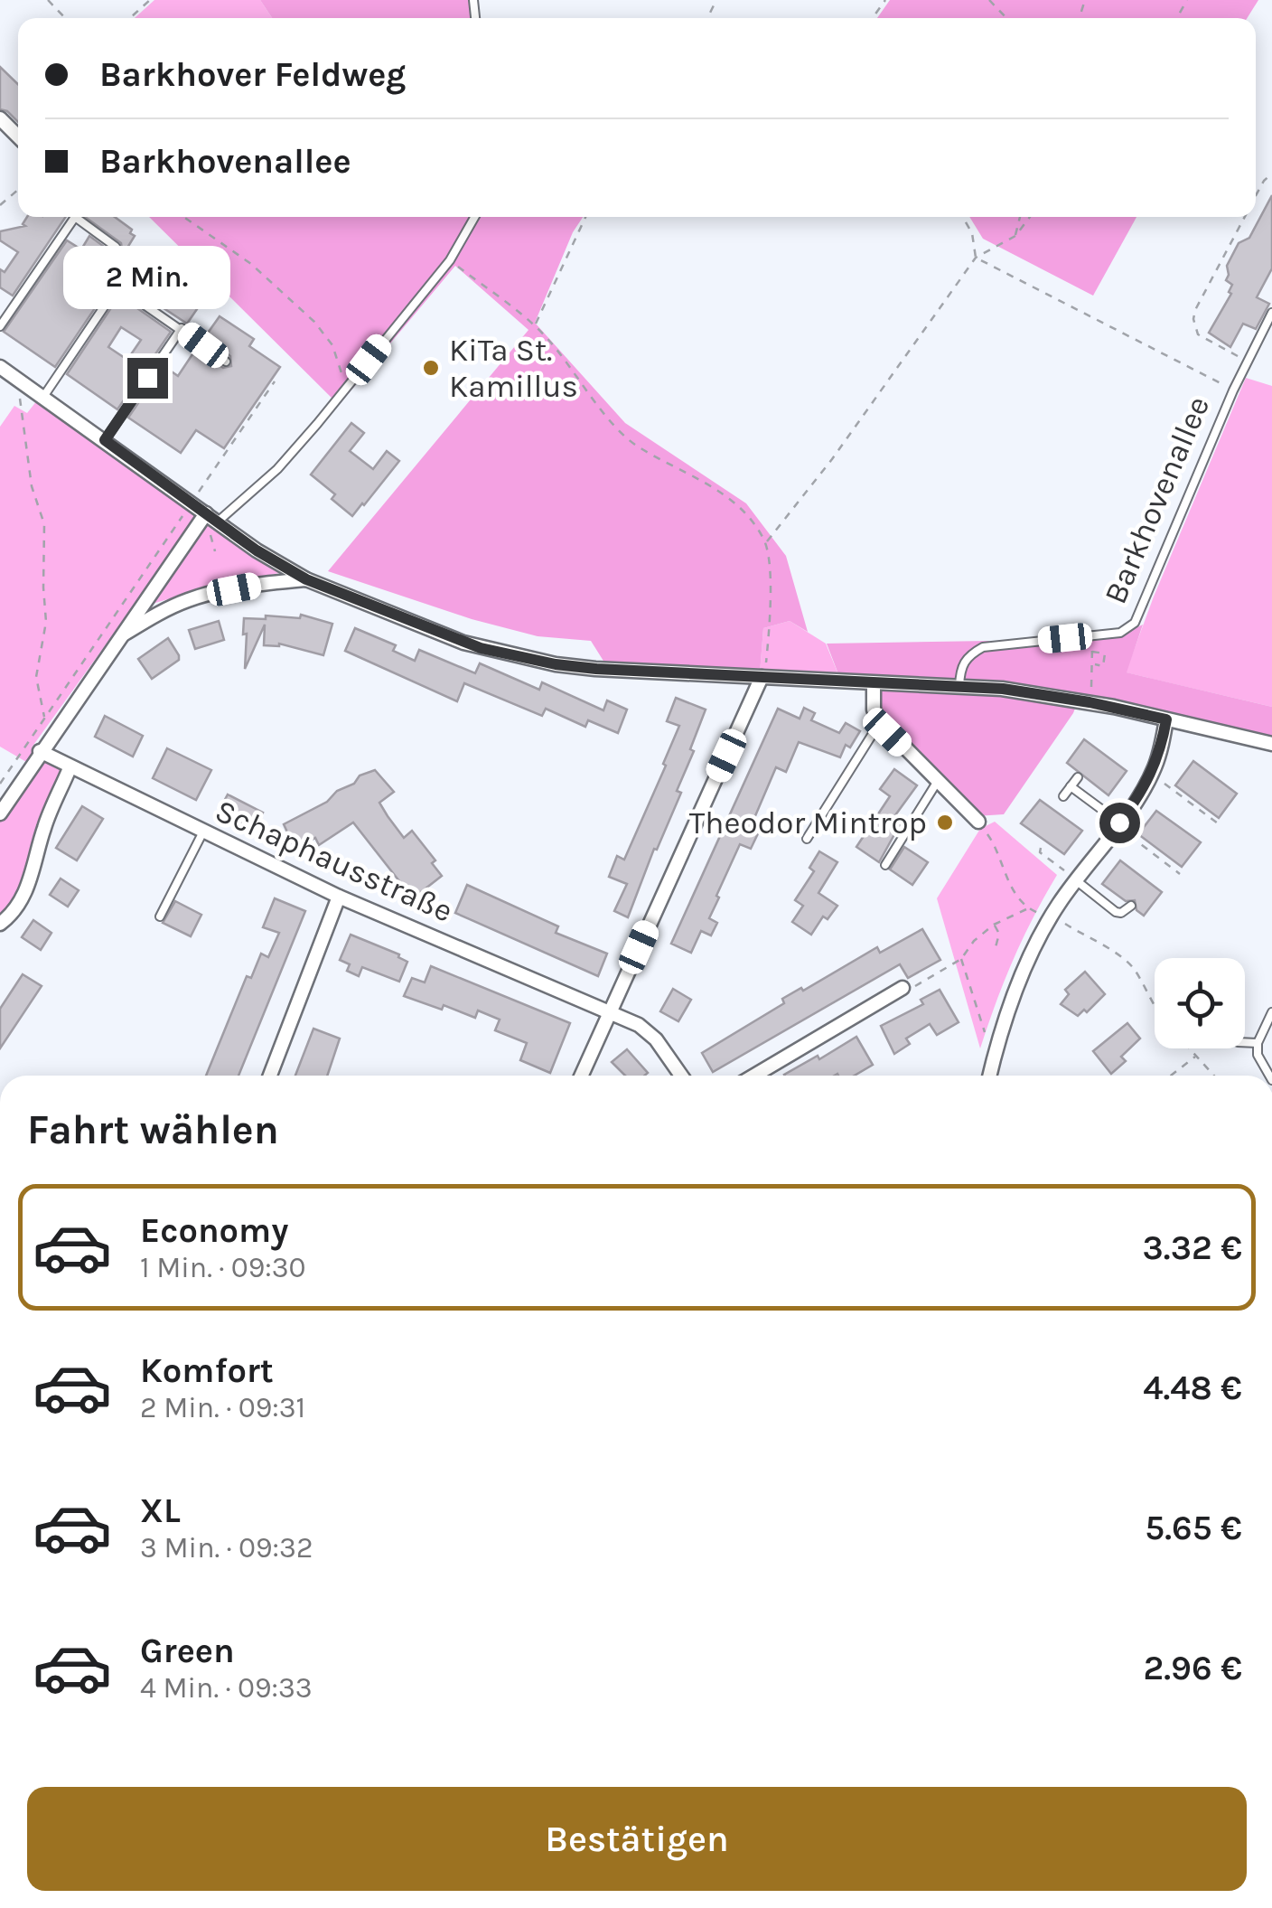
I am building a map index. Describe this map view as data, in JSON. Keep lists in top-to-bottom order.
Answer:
{
  "streets": {
    "street": ["Schaphausstraße"],
    "lane": ["Barkhovenallee"]
  },
  "places": ["KiTa St. Kamillus", "Theodor Mintrop"],
  "page": {
    "banner": ["Barkhover Feldweg", "Barkhovenallee"],
    "bubble": "2 Min.",
    "heading": "Fahrt wählen",
    "list": [
      {
        "name": "Economy",
        "note": "1 Min. · 09:30",
        "value": "3.32 €"
      },
      {
        "name": "Komfort",
        "note": "2 Min. · 09:31",
        "value": "4.48 €"
      },
      {
        "name": "XL",
        "note": "3 Min. · 09:32",
        "value": "5.65 €"
      },
      {
        "name": "Green",
        "note": "4 Min. · 09:33",
        "value": "2.96 €"
      }
    ],
    "buttons": "Bestätigen"
  }
}
